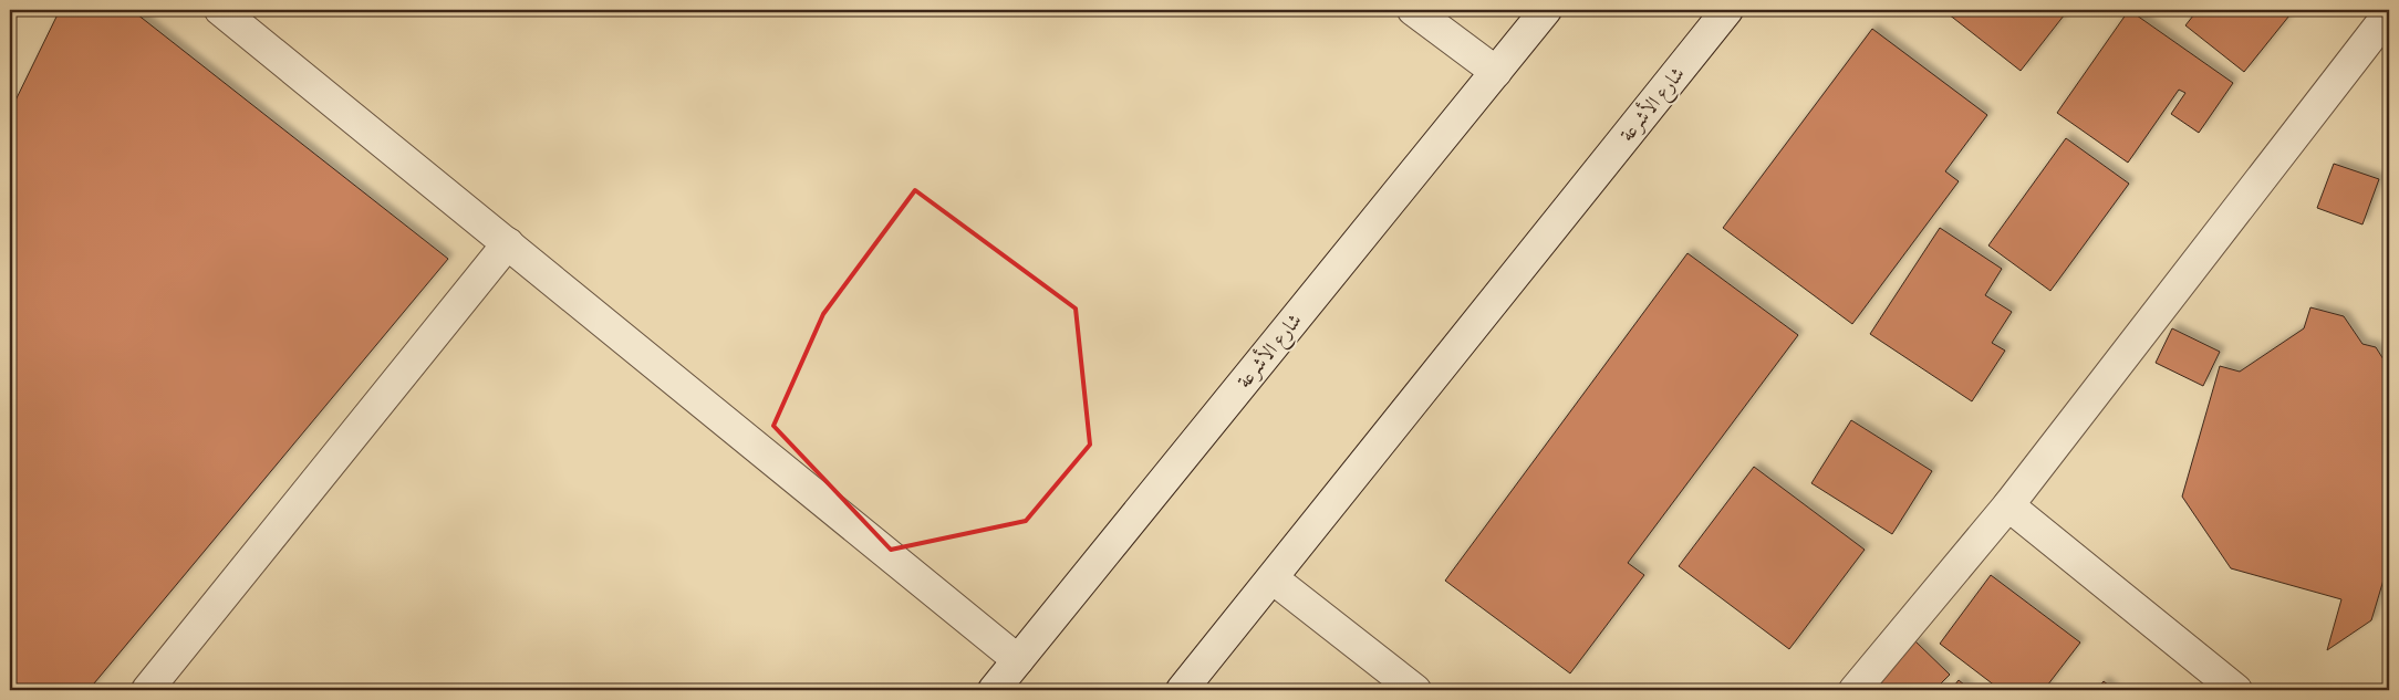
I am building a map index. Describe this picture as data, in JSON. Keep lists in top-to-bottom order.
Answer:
{
  "streets": {
    "street": ["شارع الأشرعة"]
  }
}
